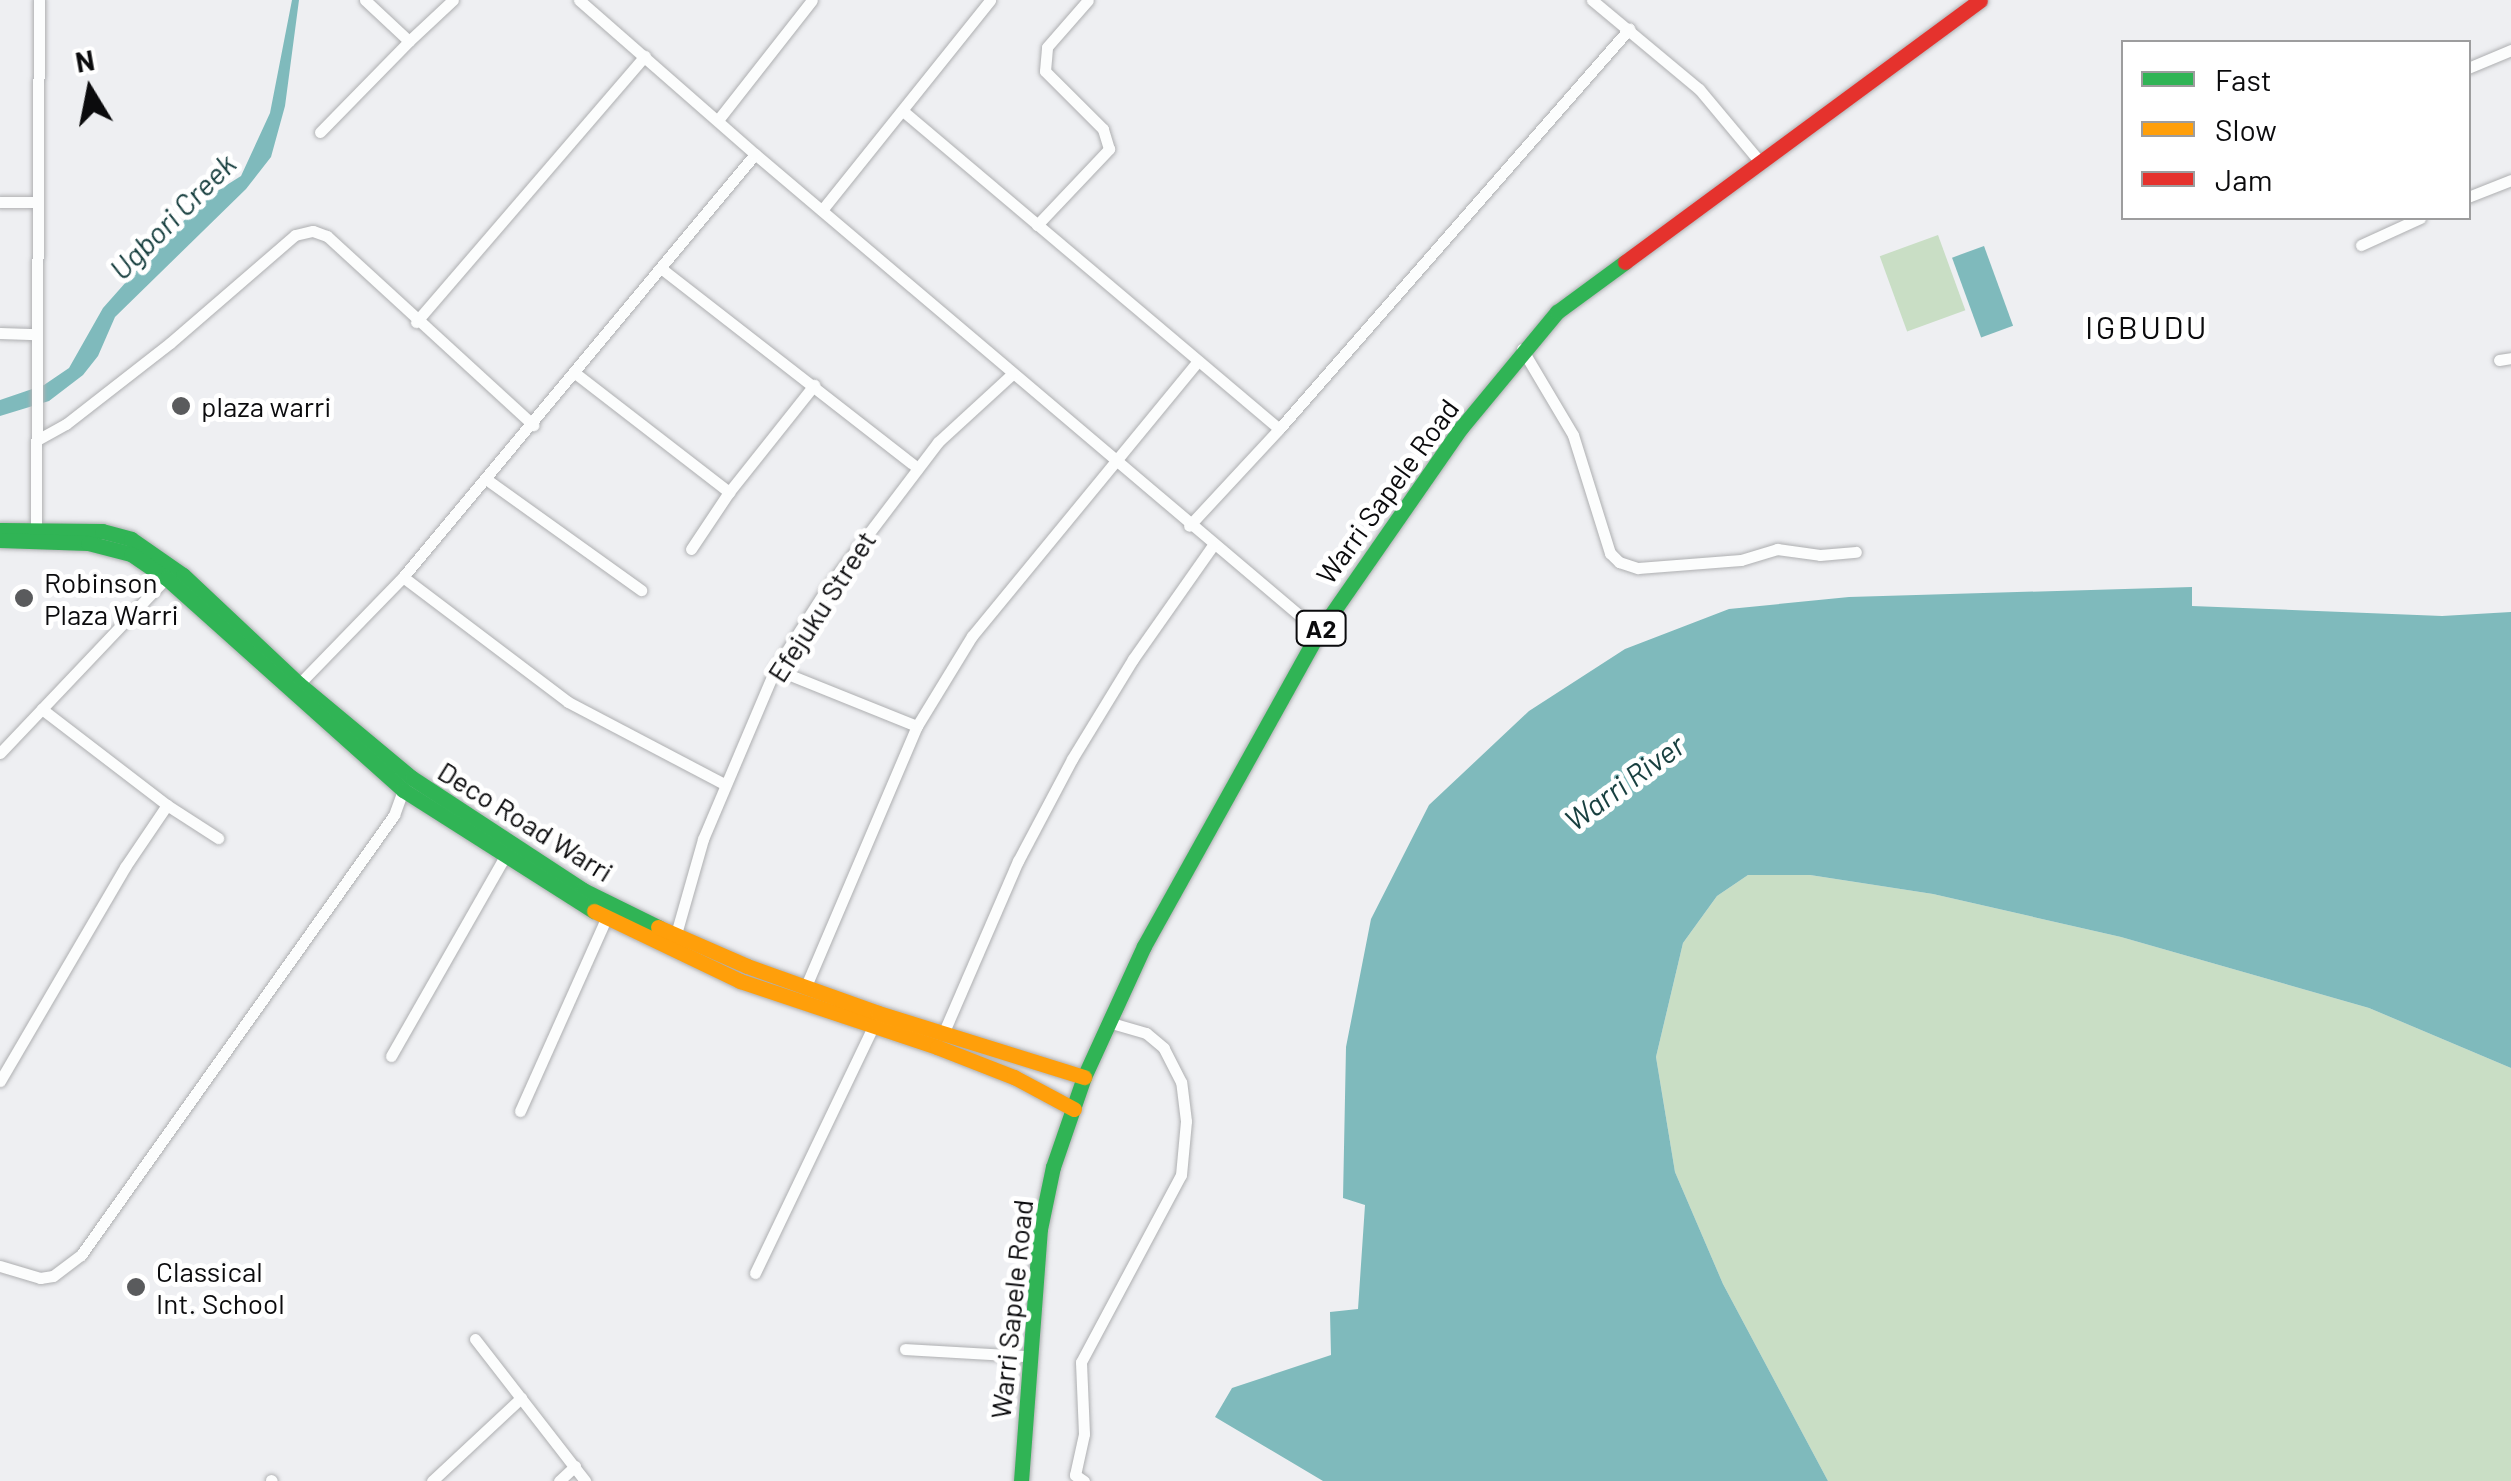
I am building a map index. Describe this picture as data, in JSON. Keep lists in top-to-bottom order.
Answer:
{
  "streets": {
    "main road": ["Warri Sapele Road", "A2", "Deco Road Warri"],
    "street": ["Efejuku Street"]
  },
  "crossings": [
    ["Warri Sapele Road", "Deco Road Warri"],
    ["Efejuku Street", "Deco Road Warri"]
  ],
  "districts": ["IGBUDU"],
  "water": ["Ugbori Creek", "Warri River"],
  "places": ["plaza warri", "Robinson Plaza Warri", "Classical Int. School"],
  "legend": ["Fast", "Slow", "Jam"],
  "north": "top"
}
